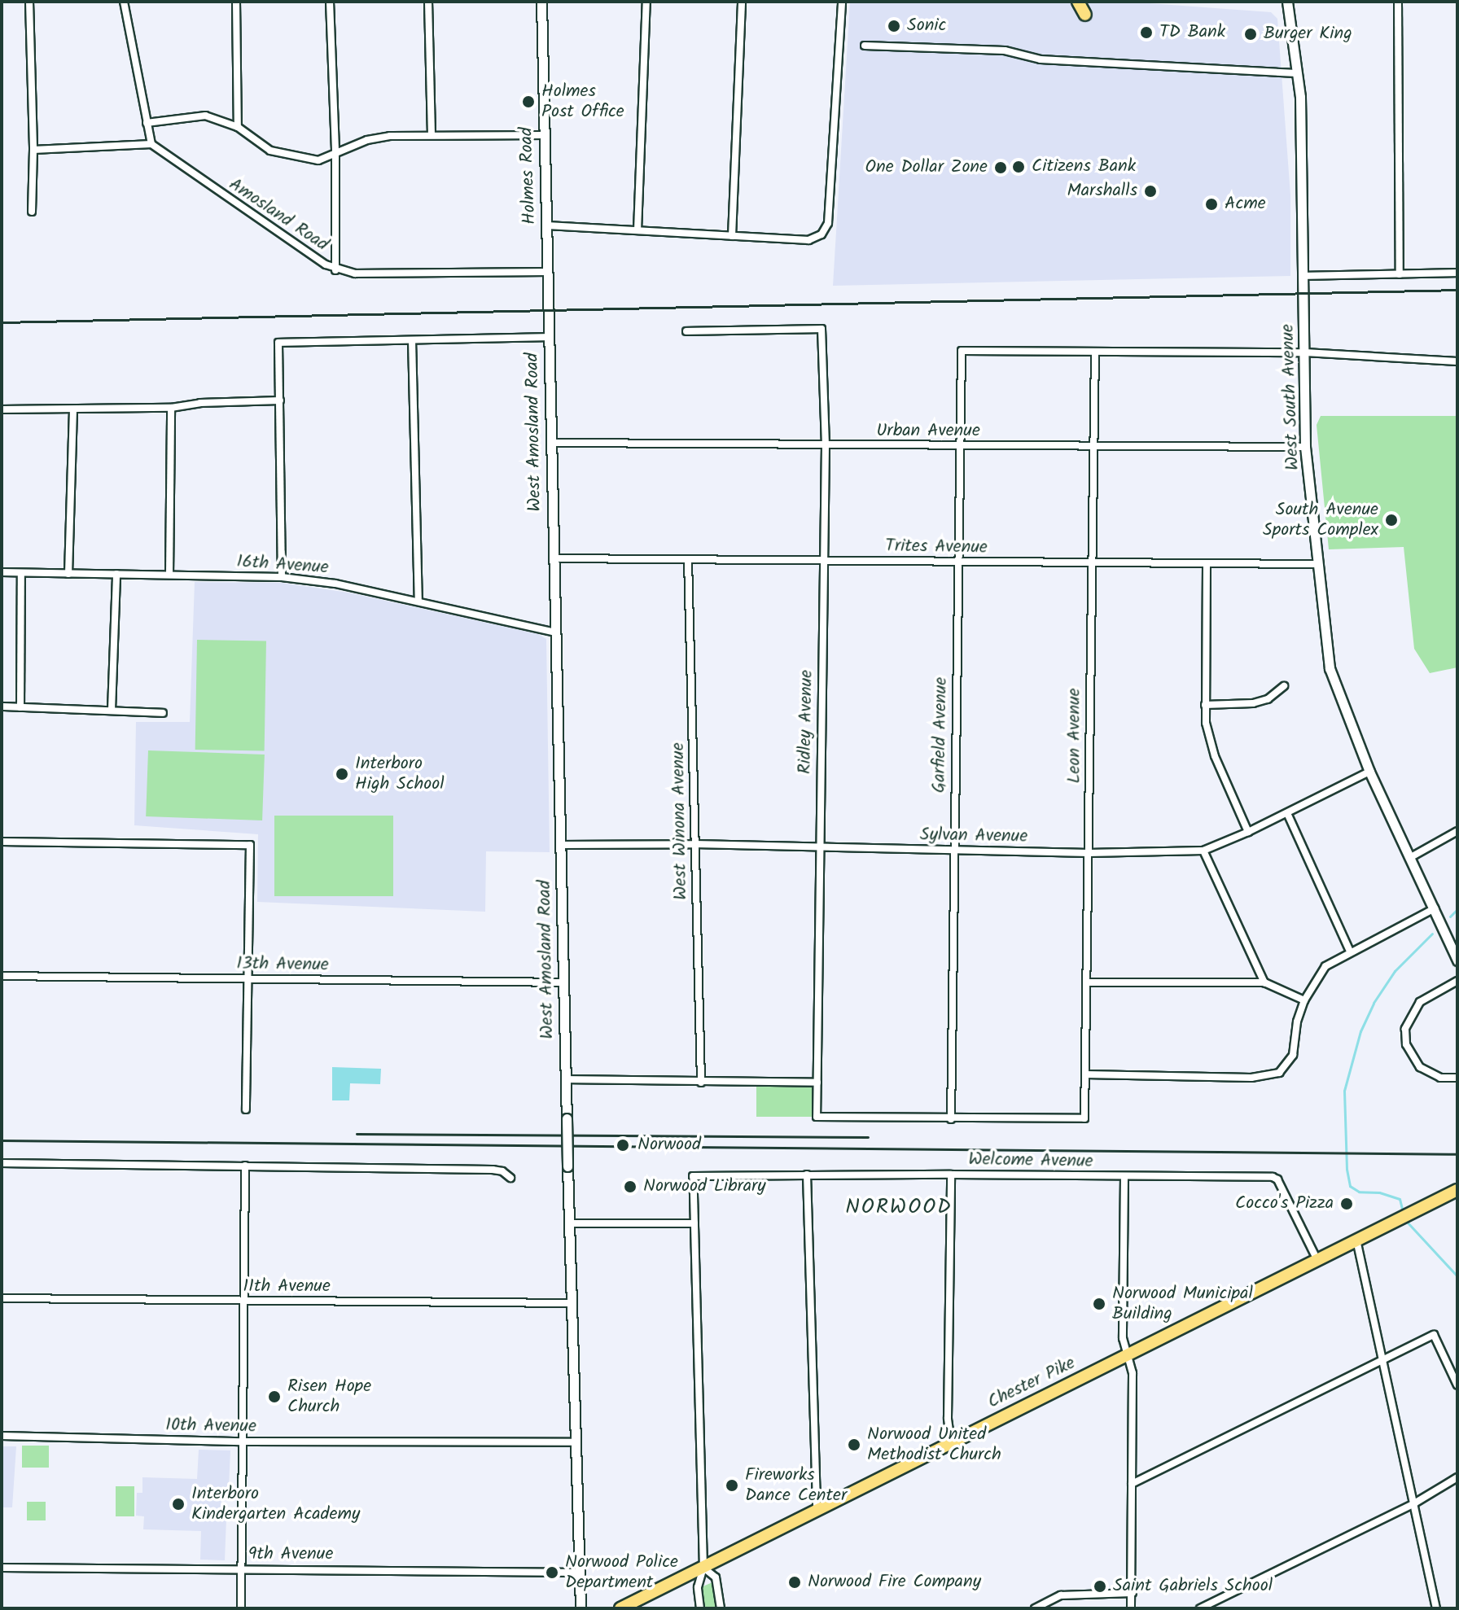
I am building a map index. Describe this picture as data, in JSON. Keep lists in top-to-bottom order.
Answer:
{
  "streets": {
    "main road": ["Chester Pike"],
    "street": [
      "Holmes Road",
      "Amosland Road",
      "West South Avenue",
      "Urban Avenue",
      "West Amosland Road",
      "Trites Avenue",
      "16th Avenue",
      "Ridley Avenue",
      "Garfield Avenue",
      "Leon Avenue",
      "West Winona Avenue",
      "Sylvan Avenue",
      "13th Avenue",
      "Welcome Avenue",
      "11th Avenue",
      "10th Avenue",
      "9th Avenue"
    ]
  },
  "crossings": [
    ["Holmes Road", "Amosland Road"],
    ["Holmes Road", "West Amosland Road"],
    ["West South Avenue", "Urban Avenue"],
    ["West South Avenue", "Trites Avenue"],
    ["West South Avenue", "Sylvan Avenue"],
    ["Urban Avenue", "West Amosland Road"],
    ["Urban Avenue", "Ridley Avenue"],
    ["Urban Avenue", "Garfield Avenue"],
    ["Urban Avenue", "Leon Avenue"],
    ["West Amosland Road", "Trites Avenue"],
    ["West Amosland Road", "16th Avenue"],
    ["West Amosland Road", "Sylvan Avenue"],
    ["West Amosland Road", "13th Avenue"],
    ["West Amosland Road", "11th Avenue"],
    ["West Amosland Road", "10th Avenue"],
    ["West Amosland Road", "9th Avenue"],
    ["Trites Avenue", "Ridley Avenue"],
    ["Trites Avenue", "Garfield Avenue"],
    ["Trites Avenue", "Leon Avenue"],
    ["Trites Avenue", "West Winona Avenue"],
    ["Ridley Avenue", "Garfield Avenue"],
    ["Ridley Avenue", "Leon Avenue"],
    ["Ridley Avenue", "Sylvan Avenue"],
    ["Garfield Avenue", "Leon Avenue"],
    ["Garfield Avenue", "Sylvan Avenue"],
    ["Leon Avenue", "Sylvan Avenue"],
    ["West Winona Avenue", "Sylvan Avenue"],
    ["Welcome Avenue", "Chester Pike"]
  ],
  "districts": ["NORWOOD"],
  "places": [
    "Sonic",
    "TD Bank",
    "Burger King",
    "Holmes Post Office",
    "Citizens Bank",
    "One Dollar Zone",
    "Marshalls",
    "Acme",
    "South Avenue Sports Complex",
    "Interboro High School",
    "Norwood",
    "Norwood Library",
    "Cocco's Pizza",
    "Norwood Municipal Building",
    "Risen Hope Church",
    "Norwood United Methodist Church",
    "Fireworks Dance Center",
    "Interboro Kindergarten Academy",
    "Norwood Police Department",
    "Norwood Fire Company",
    "Saint Gabriels School"
  ]
}
